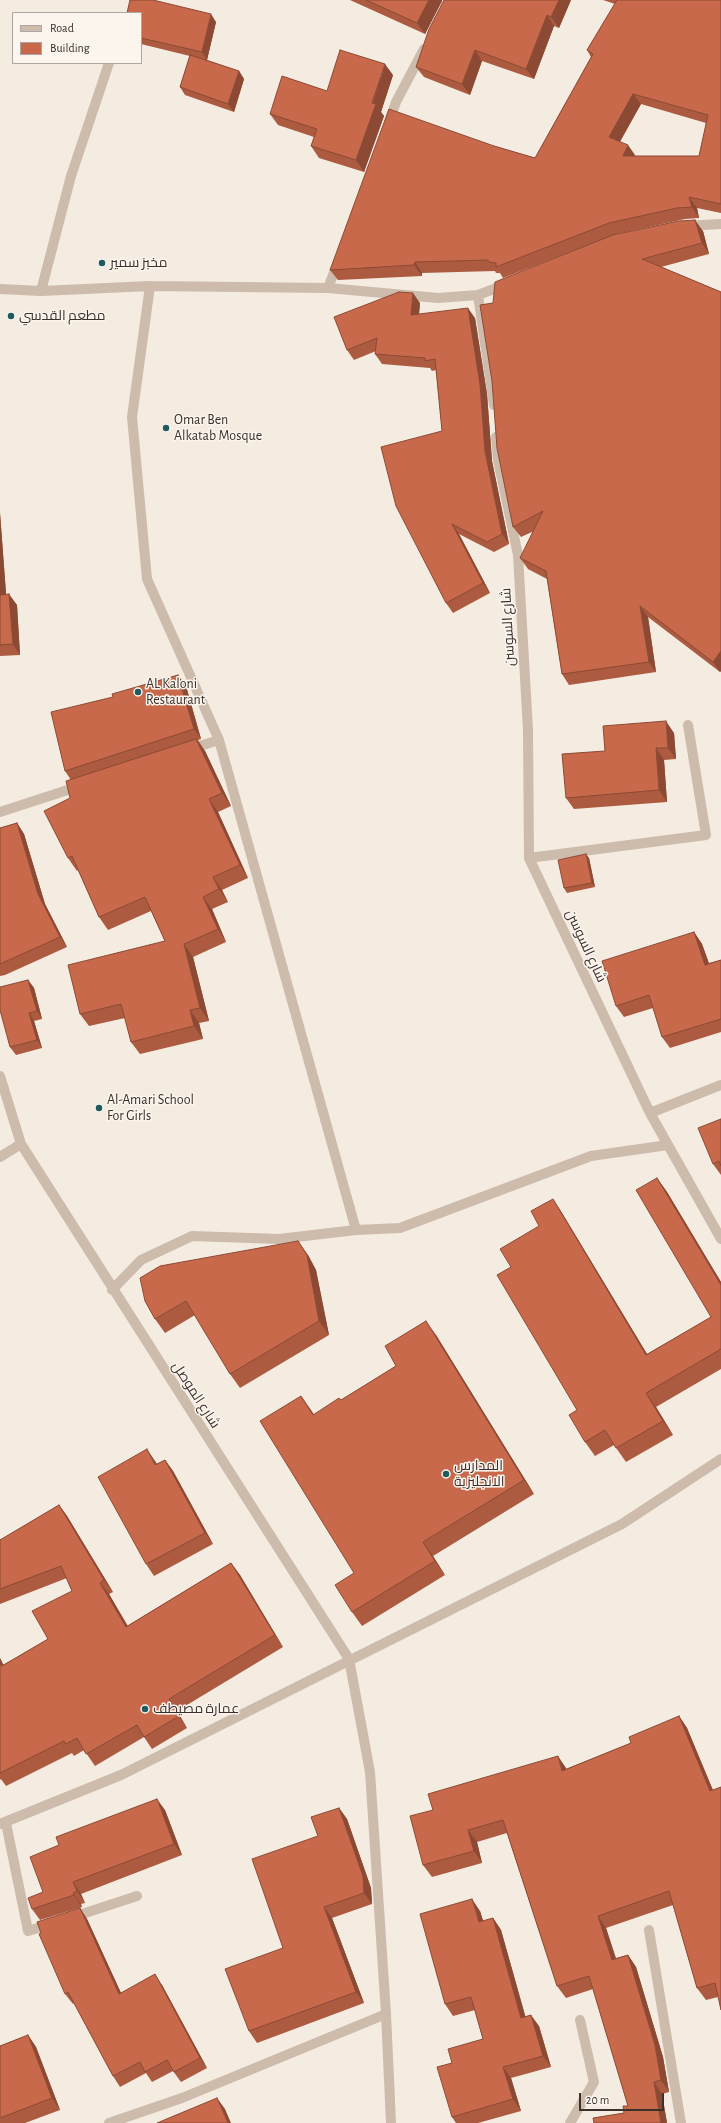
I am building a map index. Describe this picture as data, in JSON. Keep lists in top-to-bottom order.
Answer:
{
  "streets": {
    "street": ["شارع السوسن", "شارع الموصل"]
  },
  "places": [
    "مخبز سمير",
    "مطعم القدسي",
    "Omar Ben Alkatab Mosque",
    "AL Kaloni Restaurant",
    "Al-Amari School For Girls",
    "المدارس الانجليزية",
    "عمارة مصيطف"
  ],
  "legend": ["Road", "Building"],
  "scale_bar": "20 m"
}
